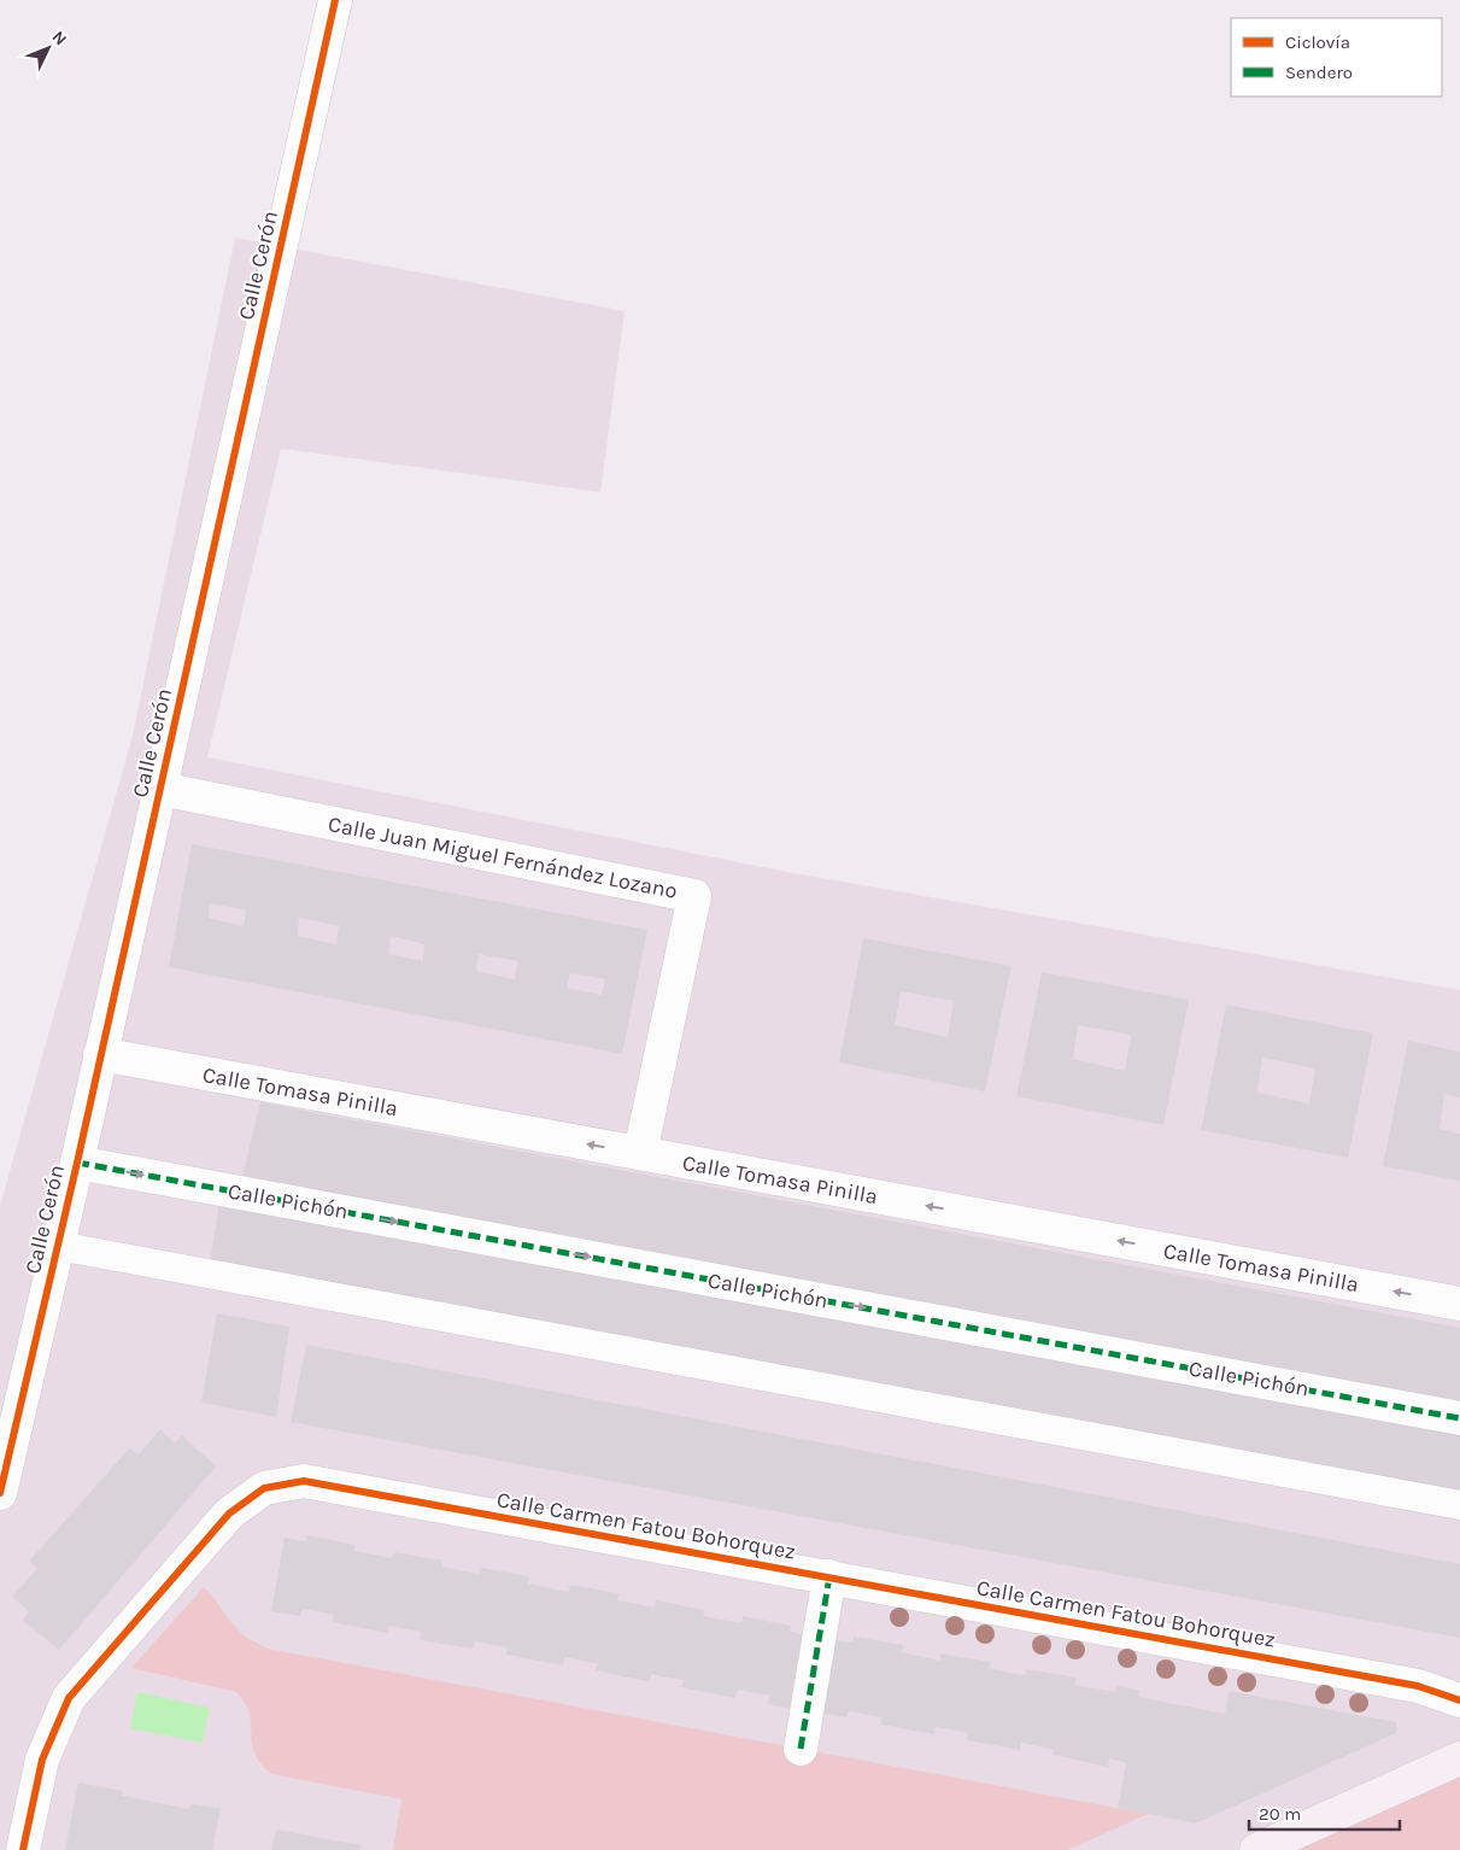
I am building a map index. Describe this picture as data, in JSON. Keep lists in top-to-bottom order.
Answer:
{
  "streets": {
    "street": [
      "Calle Cerón",
      "Calle Juan Miguel Fernández Lozano",
      "Calle Tomasa Pinilla",
      "Calle Pichón",
      "Calle Carmen Fatou Bohorquez"
    ]
  },
  "crossings": [
    ["Calle Cerón", "Calle Juan Miguel Fernández Lozano"],
    ["Calle Cerón", "Calle Tomasa Pinilla"],
    ["Calle Cerón", "Calle Pichón"],
    ["Calle Juan Miguel Fernández Lozano", "Calle Tomasa Pinilla"]
  ],
  "one_way": ["Calle Tomasa Pinilla", "Calle Pichón"],
  "legend": ["Ciclovía", "Sendero"],
  "scale_bar": "20 m",
  "north": "top right"
}
